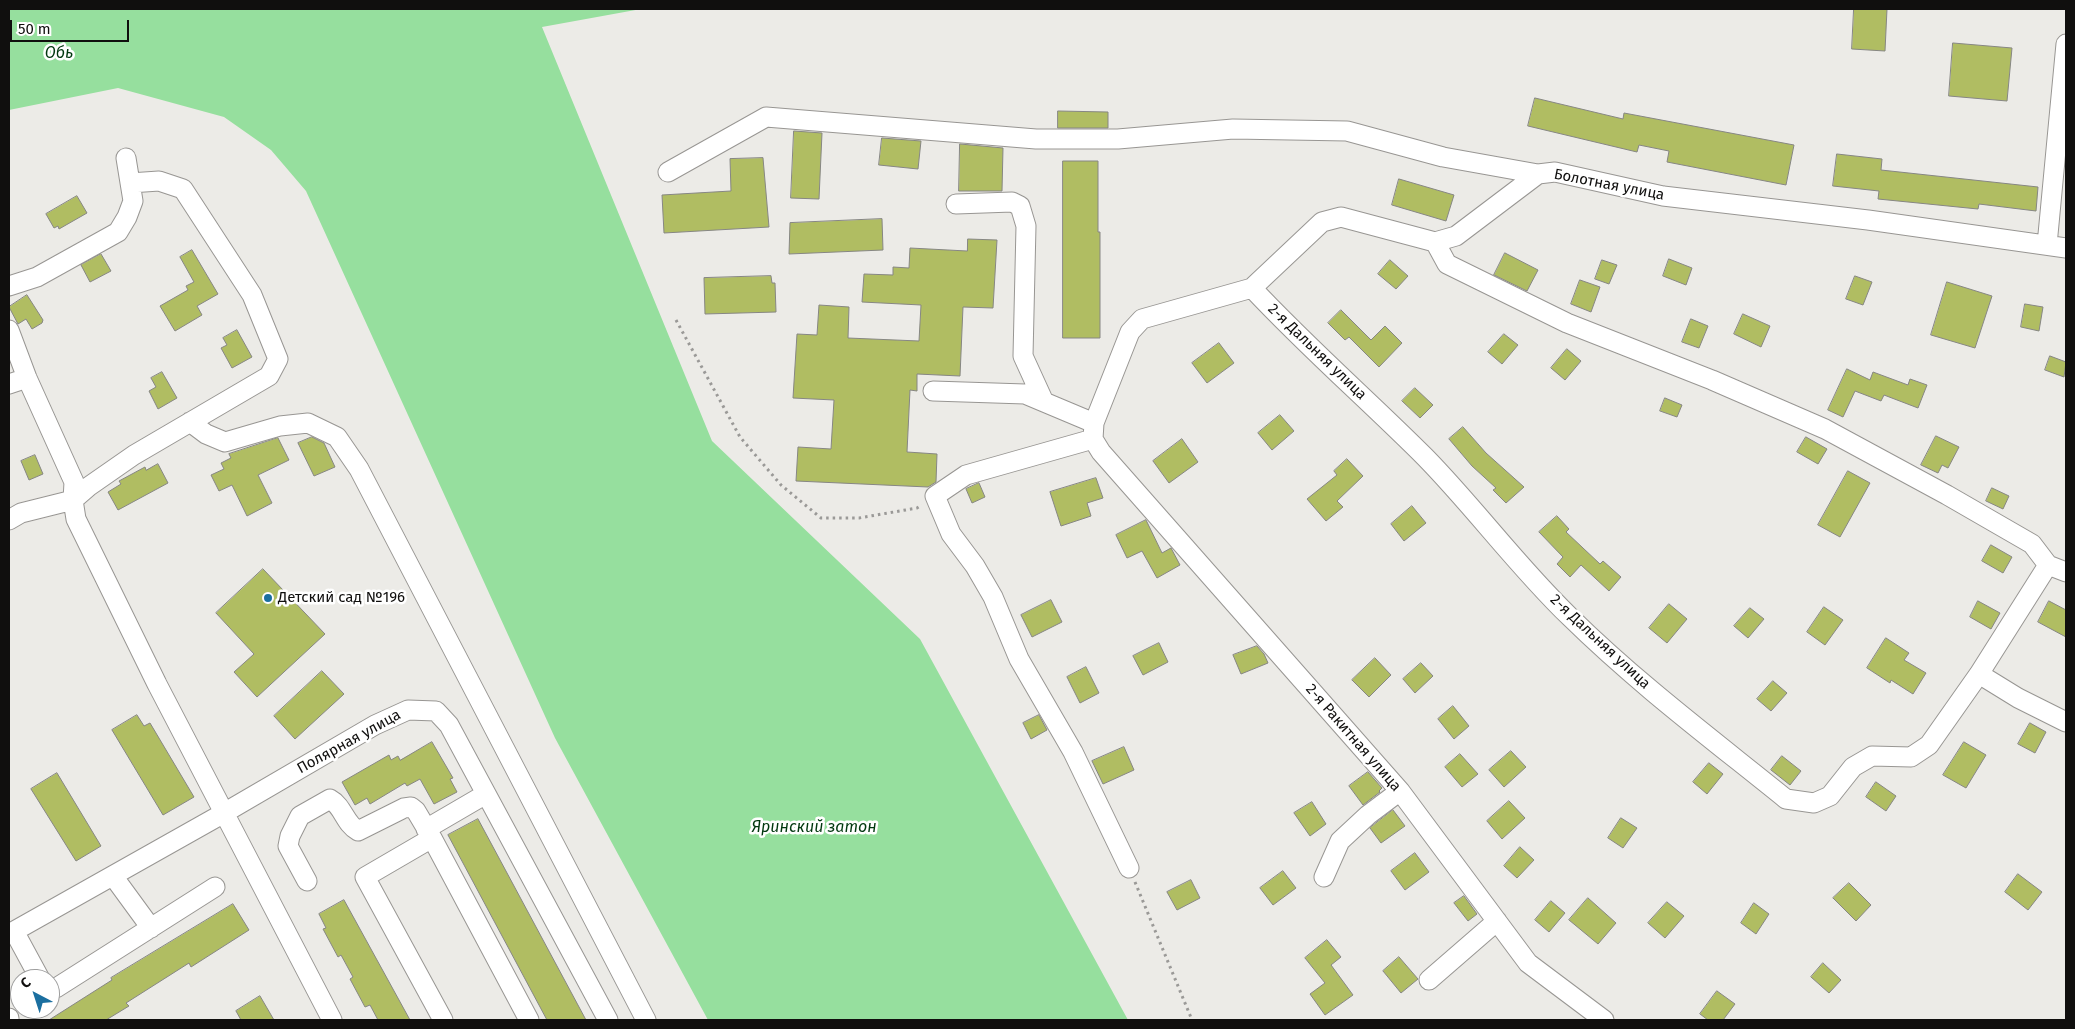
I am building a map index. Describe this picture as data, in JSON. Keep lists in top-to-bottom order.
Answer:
{
  "streets": {
    "street": [
      "Болотная улица",
      "2-я Дальняя улица",
      "2-я Ракитная улица",
      "Полярная улица"
    ]
  },
  "water": ["Обь", "Яринский затон"],
  "places": ["Детский сад №196"],
  "scale_bar": "50 m",
  "north": "top left"
}
